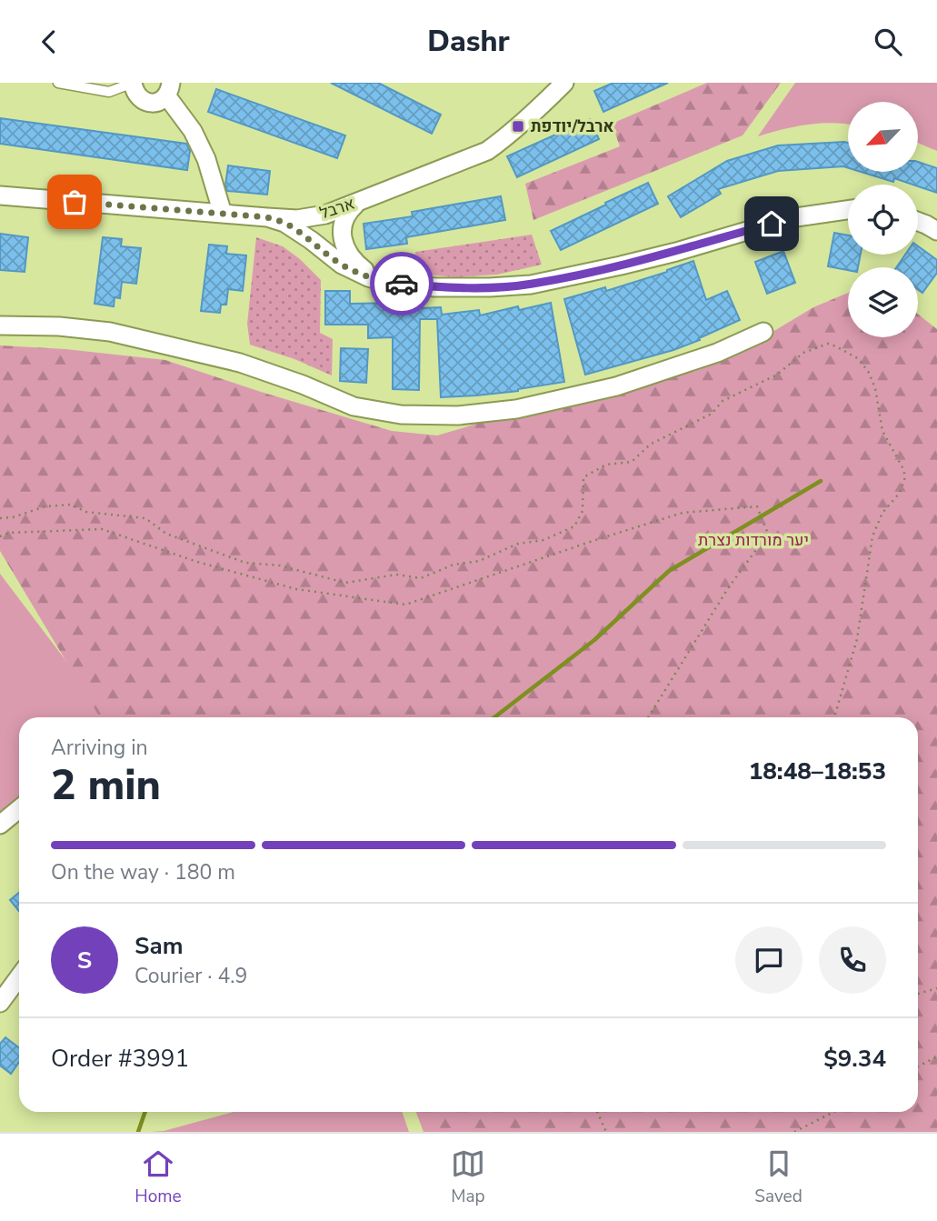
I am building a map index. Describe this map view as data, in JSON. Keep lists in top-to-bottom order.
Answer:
{
  "streets": {
    "street": ["ארבל"]
  },
  "parks": ["יער מורדות נצרת"],
  "places": {
    "transit": ["ארבל/יודפת"]
  },
  "north": "bottom left",
  "page": {
    "header": "Dashr",
    "heading": ["2 min", "Arriving in", "18:48–18:53"],
    "panel": [
      "Sam",
      "Courier · 4.9",
      "Order #3991",
      "$9.34"
    ],
    "bar": "On the way · 180 m",
    "round": "S",
    "tabs": ["Home", "Map", "Saved"]
  }
}
